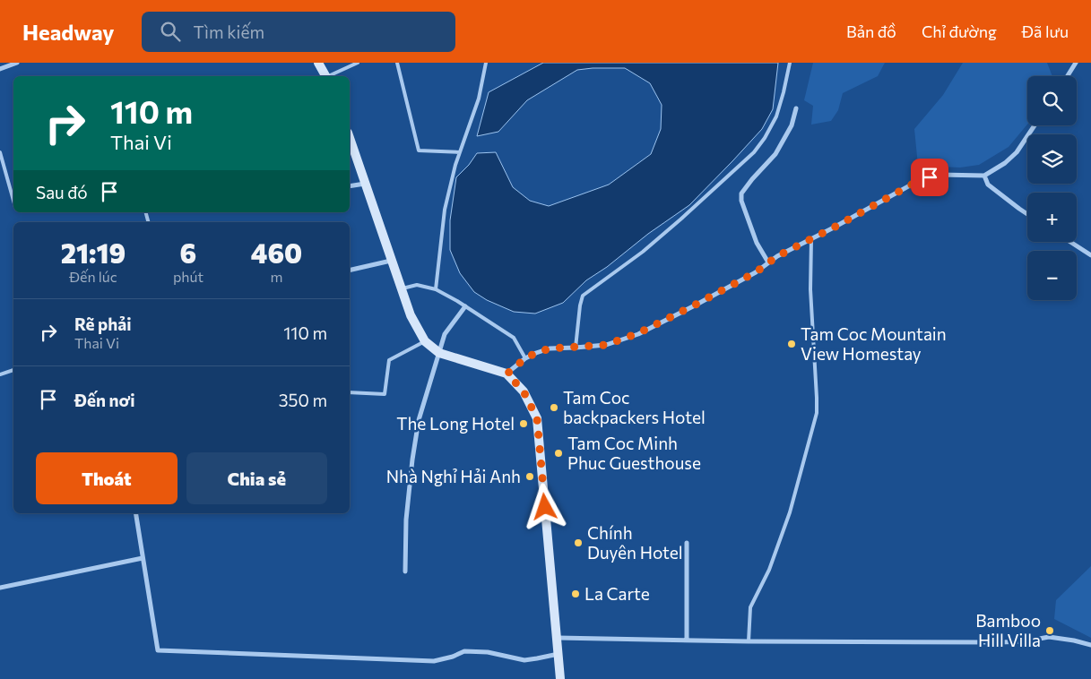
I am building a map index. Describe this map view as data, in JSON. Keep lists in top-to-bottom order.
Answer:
{
  "places": [
    "Tam Coc Mountain View Homestay",
    "Tam Coc backpackers Hotel",
    "The Long Hotel",
    "Tam Coc Minh Phuc Guesthouse",
    "Nhà Nghỉ Hải Anh",
    "Chính Duyên Hotel",
    "La Carte",
    "Bamboo Hill Villa"
  ],
  "page": {
    "header": "Headway",
    "search": "Tìm kiếm",
    "nav": ["Bản đồ", "Chỉ đường", "Đã lưu"],
    "map_buttons": ["+", "−"],
    "turn": ["110 m", "Thai Vi"],
    "then": "Sau đó",
    "eta": [
      "21:19",
      "Đến lúc",
      "6",
      "phút",
      "460",
      "m"
    ],
    "list": [
      {
        "name": "Rẽ phải",
        "note": "Thai Vi",
        "value": "110 m"
      },
      {
        "name": "Đến nơi",
        "value": "350 m"
      }
    ],
    "buttons": ["Thoát", "Chia sẻ"]
  }
}
